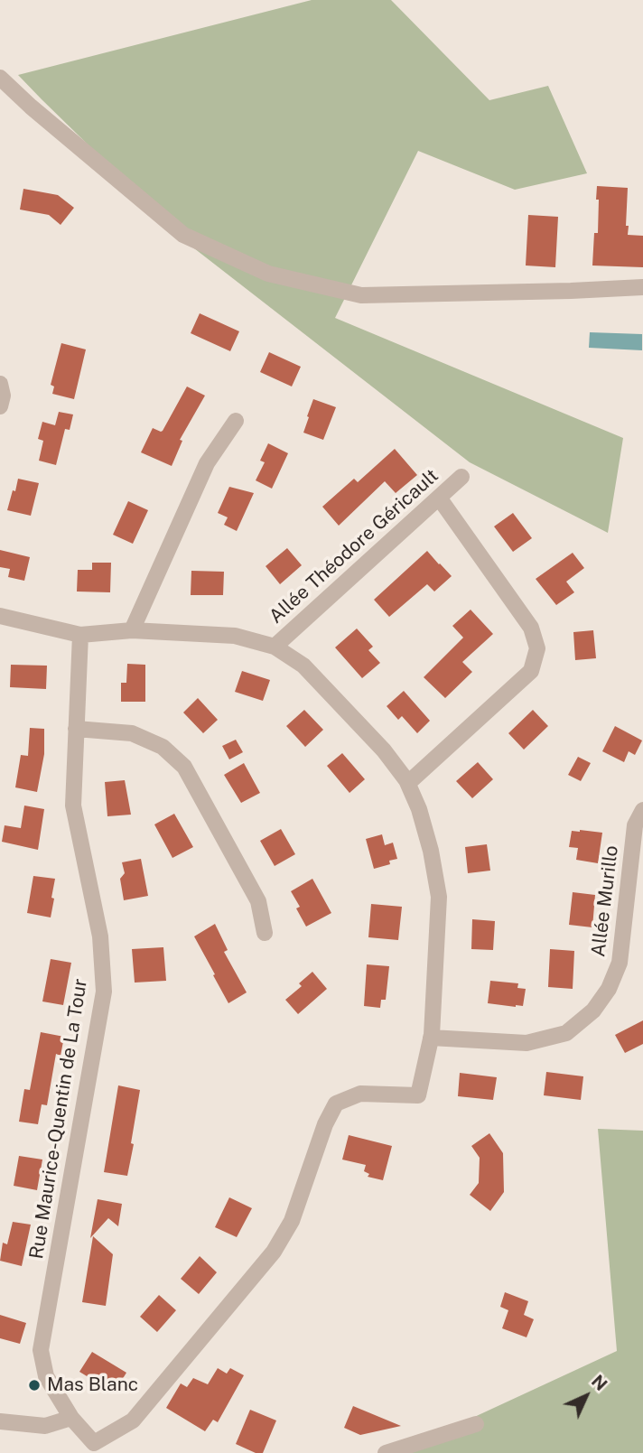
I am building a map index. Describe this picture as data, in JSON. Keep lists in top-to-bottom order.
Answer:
{
  "streets": {
    "street": ["Allée Théodore Géricault", "Allée Murillo", "Rue Maurice-Quentin de La Tour"]
  },
  "places": ["Mas Blanc"],
  "north": "top right"
}
